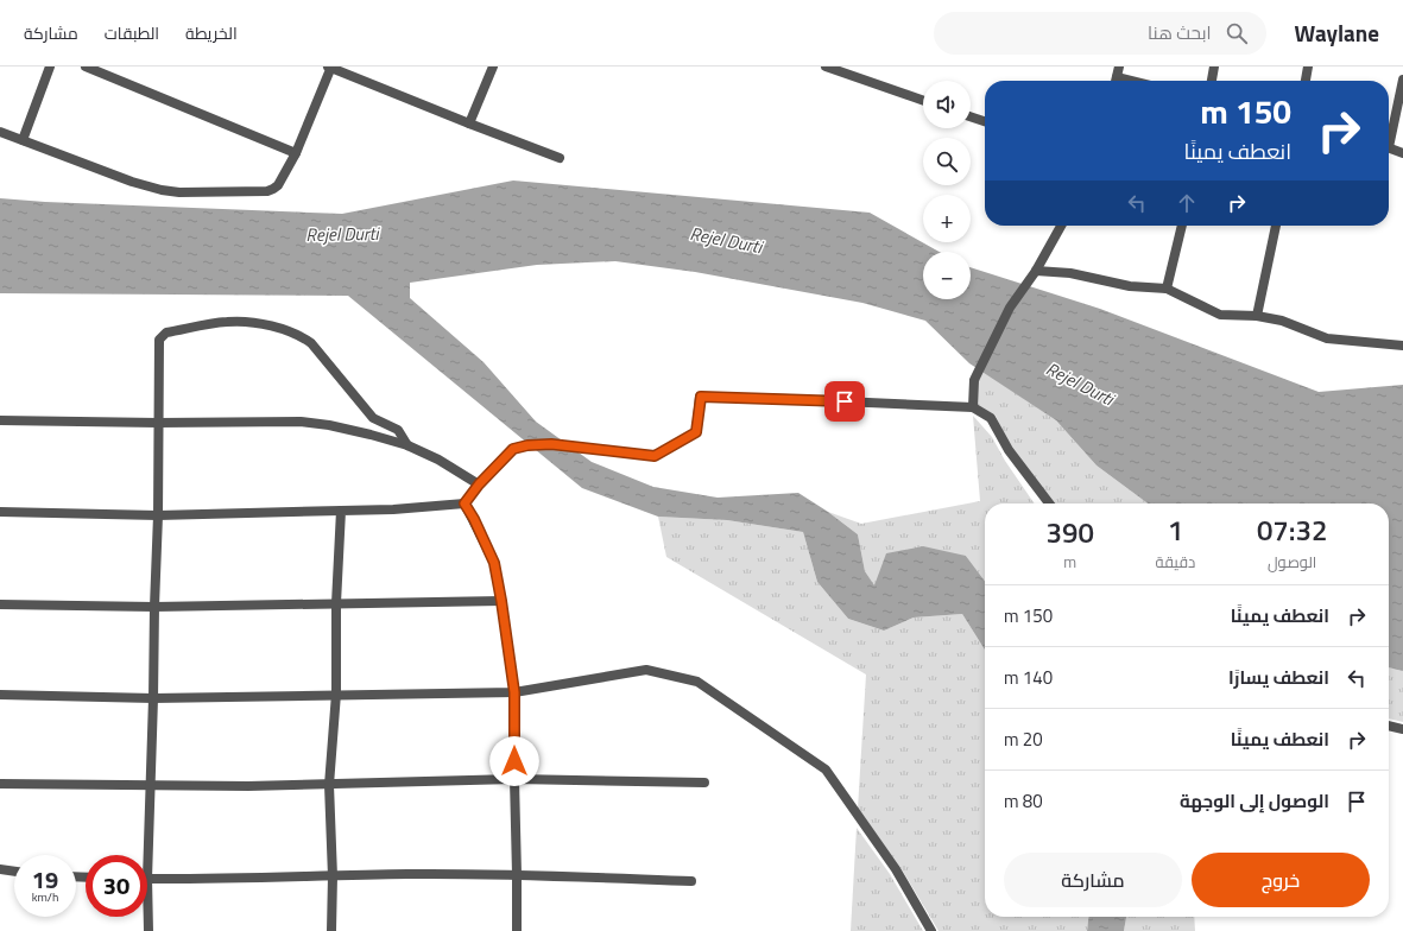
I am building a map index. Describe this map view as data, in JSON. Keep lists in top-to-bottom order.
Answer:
{
  "water": ["Rejel Durti"],
  "page": {
    "header": "Waylane",
    "search": "ابحث هنا",
    "nav": ["الخريطة", "الطبقات", "مشاركة"],
    "map_buttons": ["+", "−"],
    "turn": ["150 m", "انعطف يمينًا"],
    "eta": [
      "07:32",
      "الوصول",
      "1",
      "دقيقة",
      "390",
      "m"
    ],
    "list": [
      {
        "name": "انعطف يمينًا",
        "value": "150 m"
      },
      {
        "name": "انعطف يسارًا",
        "value": "140 m"
      },
      {
        "name": "انعطف يمينًا",
        "value": "20 m"
      },
      {
        "name": "الوصول إلى الوجهة",
        "value": "80 m"
      }
    ],
    "buttons": ["خروج", "مشاركة"],
    "speed": "19 km/h",
    "limit": "30"
  }
}
